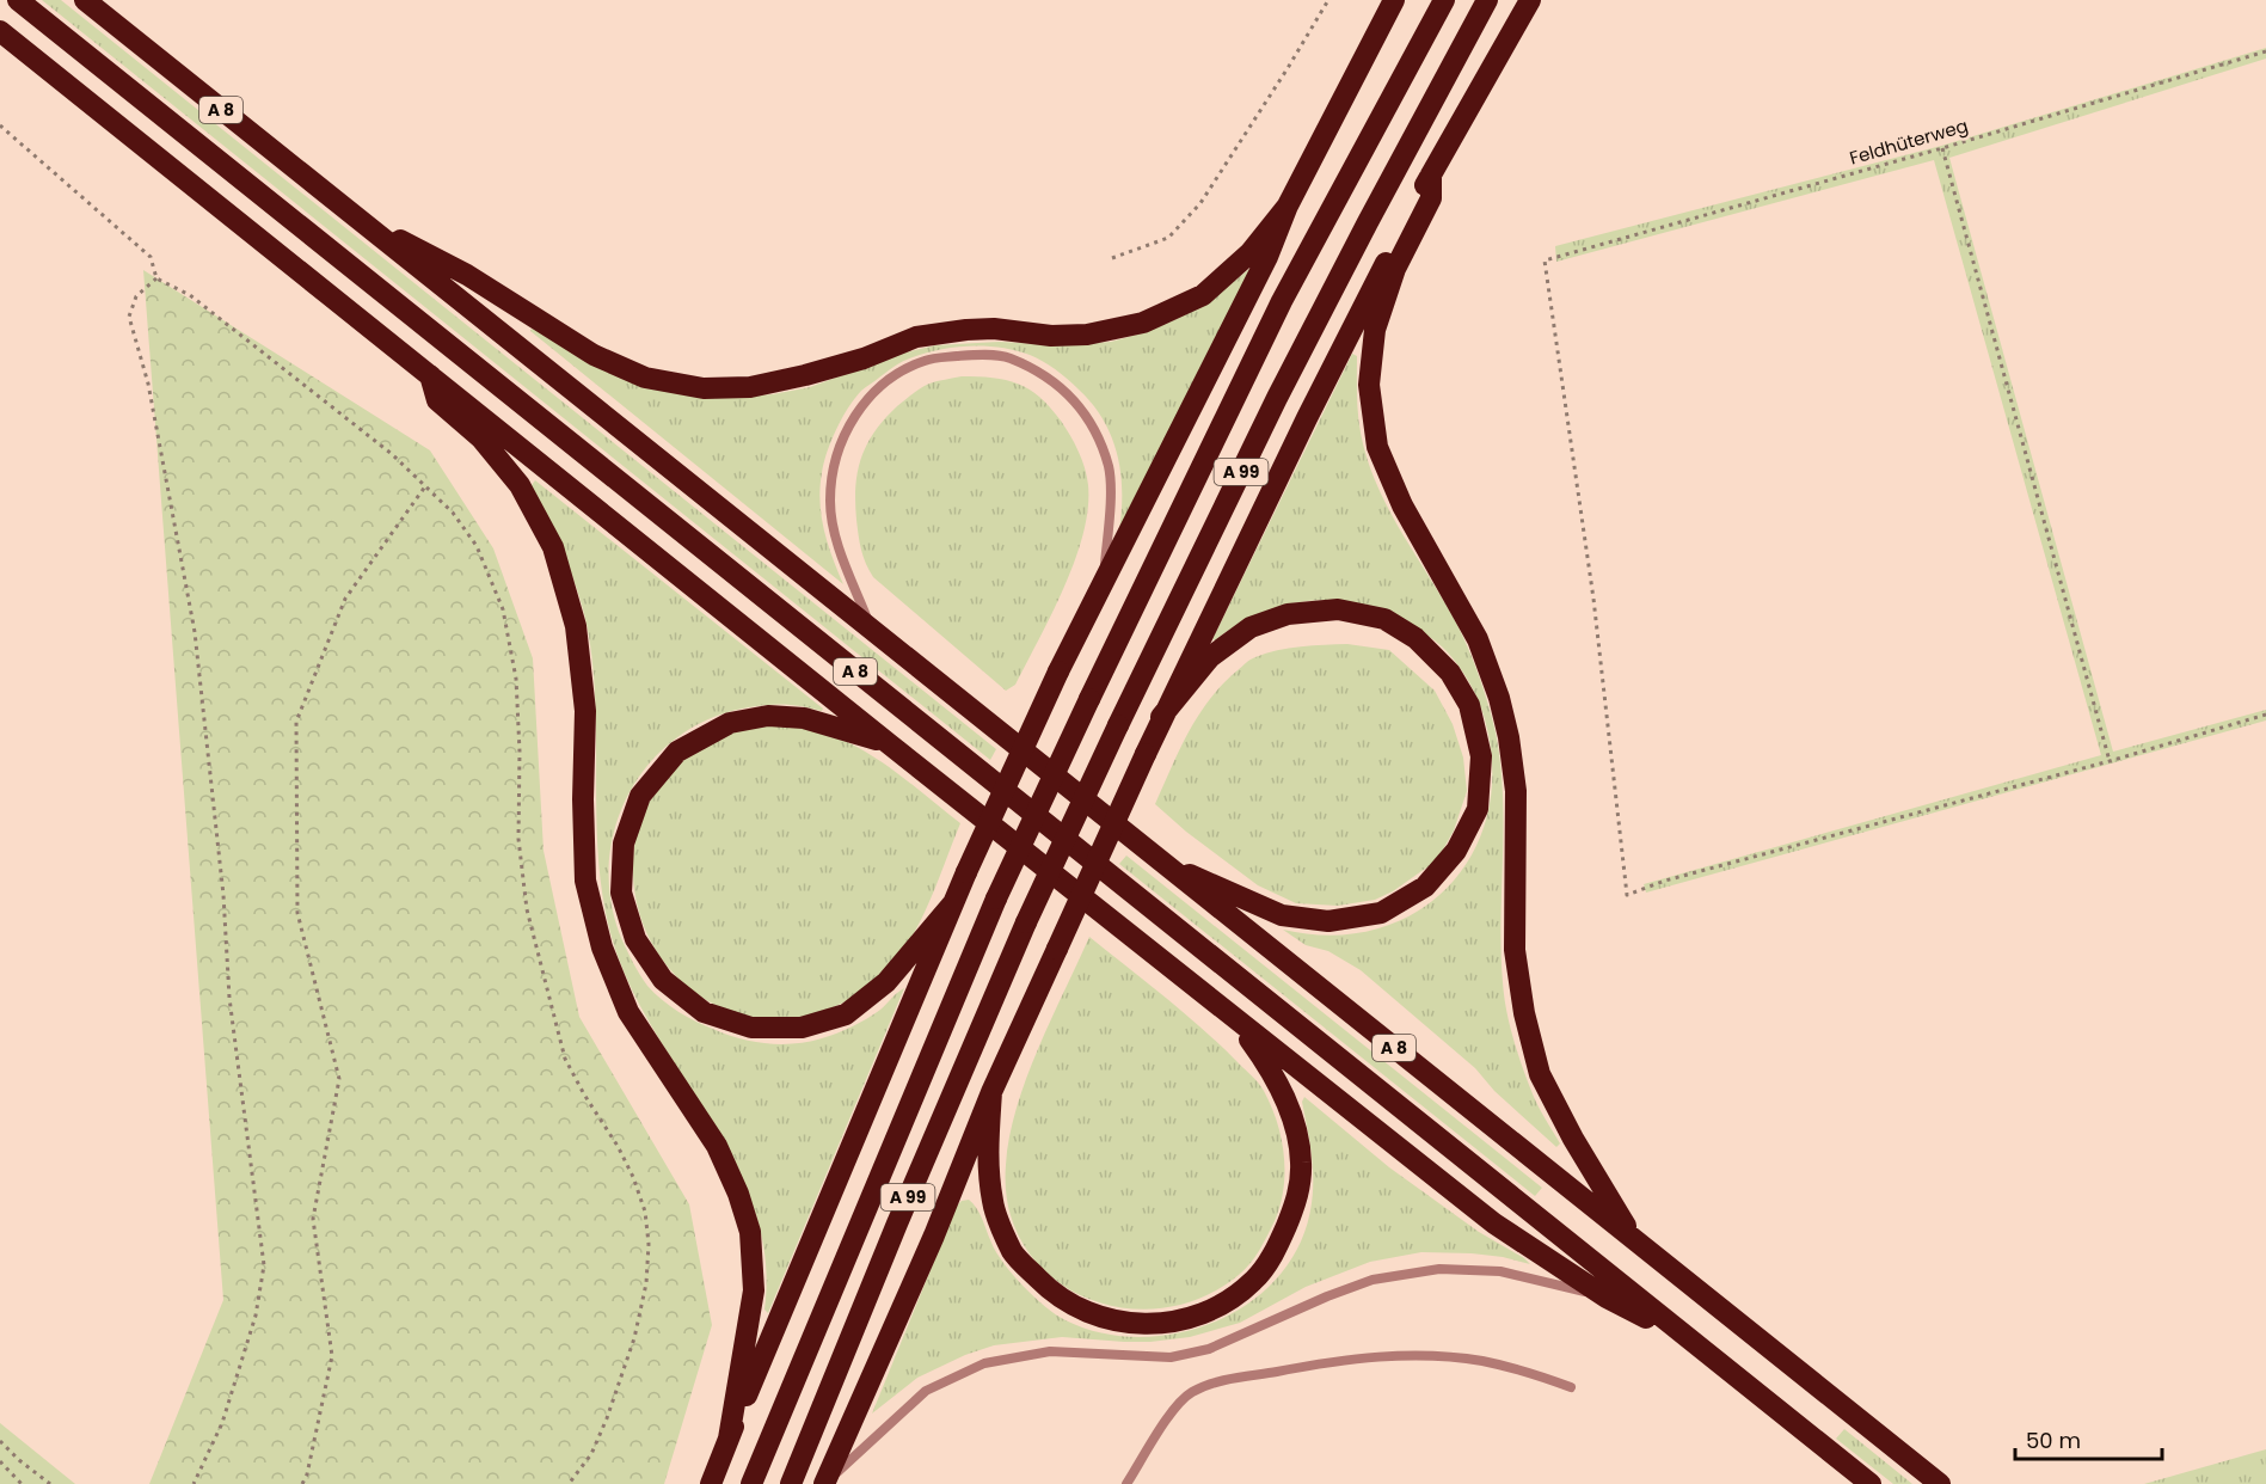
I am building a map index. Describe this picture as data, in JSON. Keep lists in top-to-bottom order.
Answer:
{
  "streets": {
    "highway": ["A 8", "A 99"],
    "path": ["Feldhüterweg"]
  },
  "scale_bar": "50 m"
}
